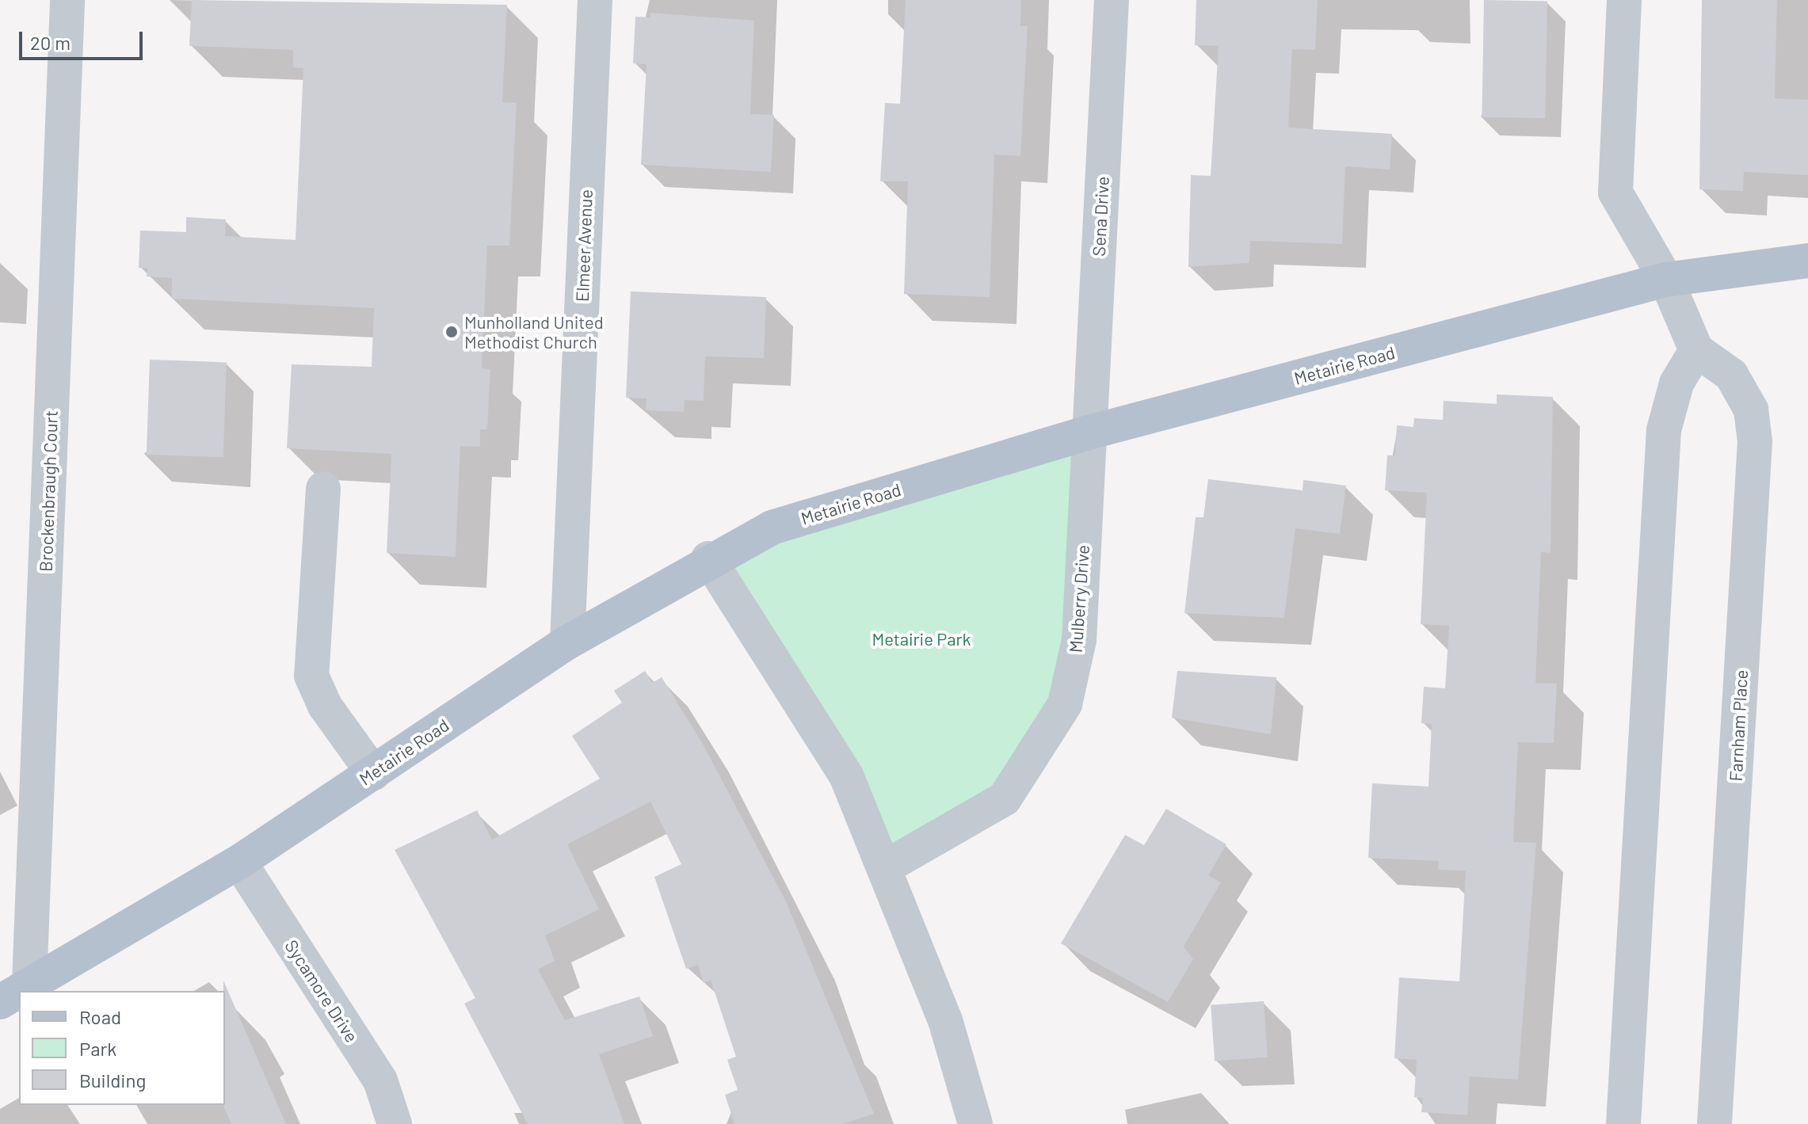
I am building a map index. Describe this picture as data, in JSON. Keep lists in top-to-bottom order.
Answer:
{
  "streets": {
    "main road": ["Metairie Road"],
    "street": [
      "Sena Drive",
      "Elmeer Avenue",
      "Brockenbraugh Court",
      "Mulberry Drive",
      "Farnham Place",
      "Sycamore Drive"
    ]
  },
  "crossings": [
    ["Sena Drive", "Metairie Road"],
    ["Sena Drive", "Mulberry Drive"],
    ["Elmeer Avenue", "Metairie Road"],
    ["Metairie Road", "Brockenbraugh Court"],
    ["Metairie Road", "Mulberry Drive"],
    ["Metairie Road", "Sycamore Drive"]
  ],
  "parks": ["Metairie Park"],
  "places": ["Munholland United Methodist Church"],
  "legend": ["Road", "Park", "Building"],
  "scale_bar": "20 m"
}
